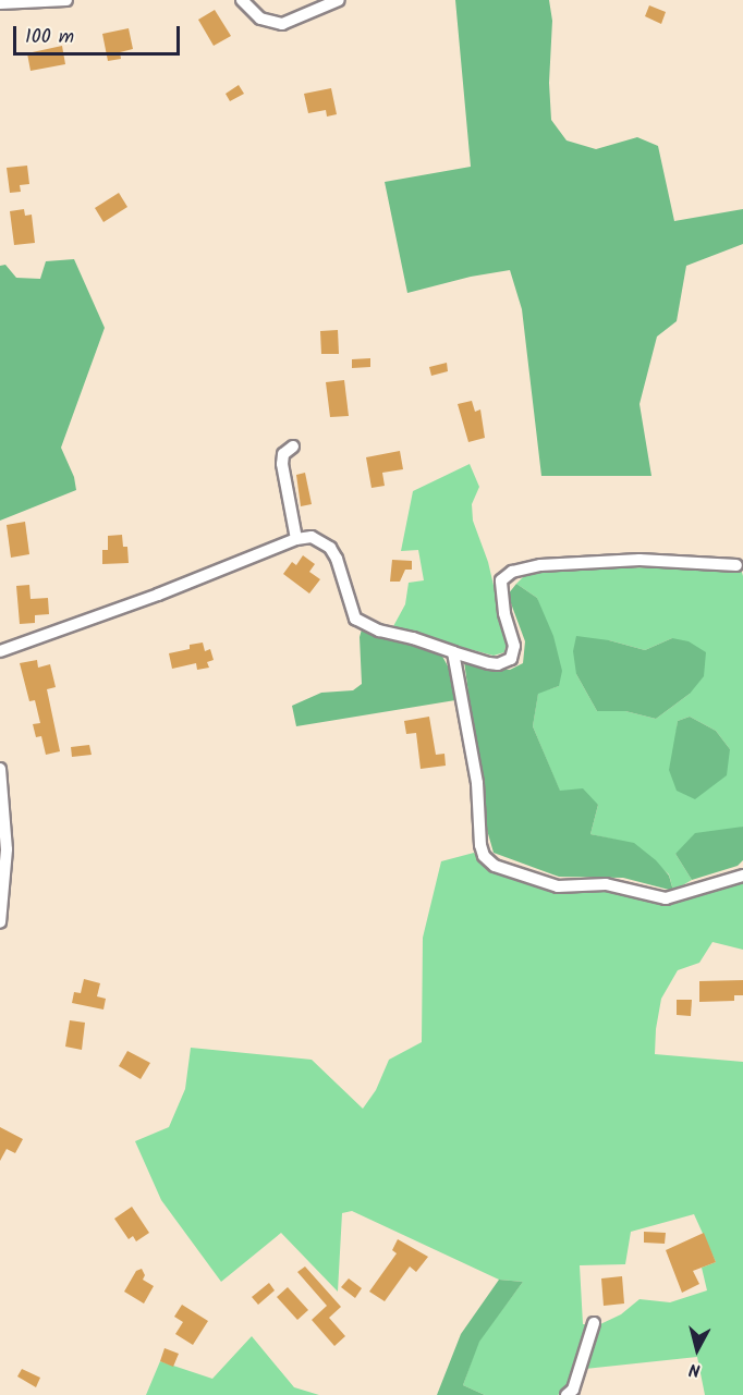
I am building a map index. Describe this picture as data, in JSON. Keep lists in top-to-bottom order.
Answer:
{
  "scale_bar": "100 m",
  "north": "bottom"
}
